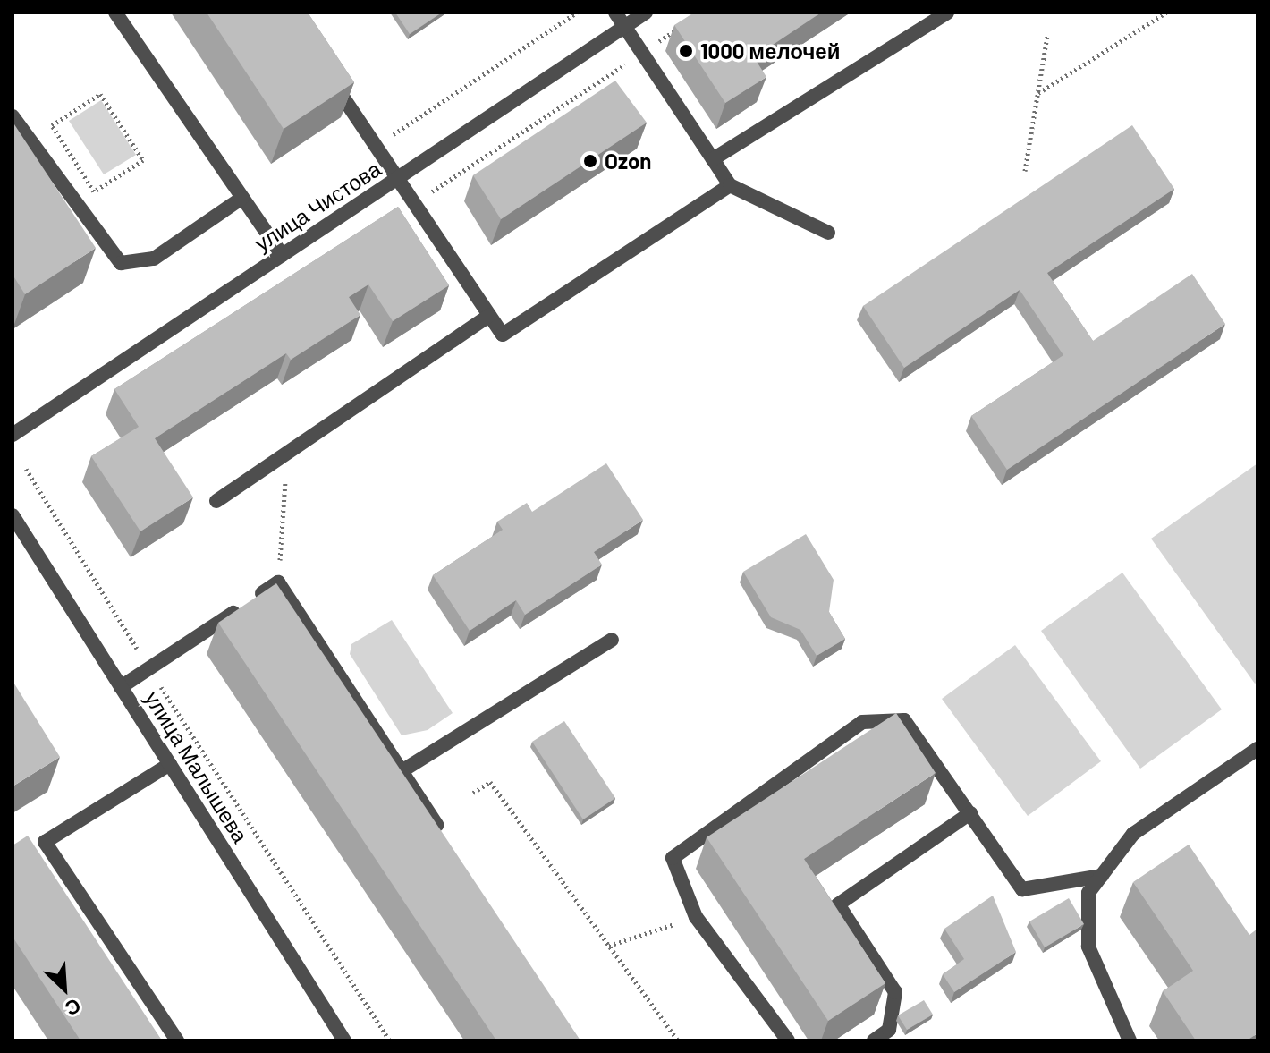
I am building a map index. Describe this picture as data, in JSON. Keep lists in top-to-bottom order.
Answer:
{
  "streets": {
    "street": ["улица Чистова", "улица Малышева"]
  },
  "places": ["1000 мелочей", "Ozon"],
  "north": "bottom right"
}
